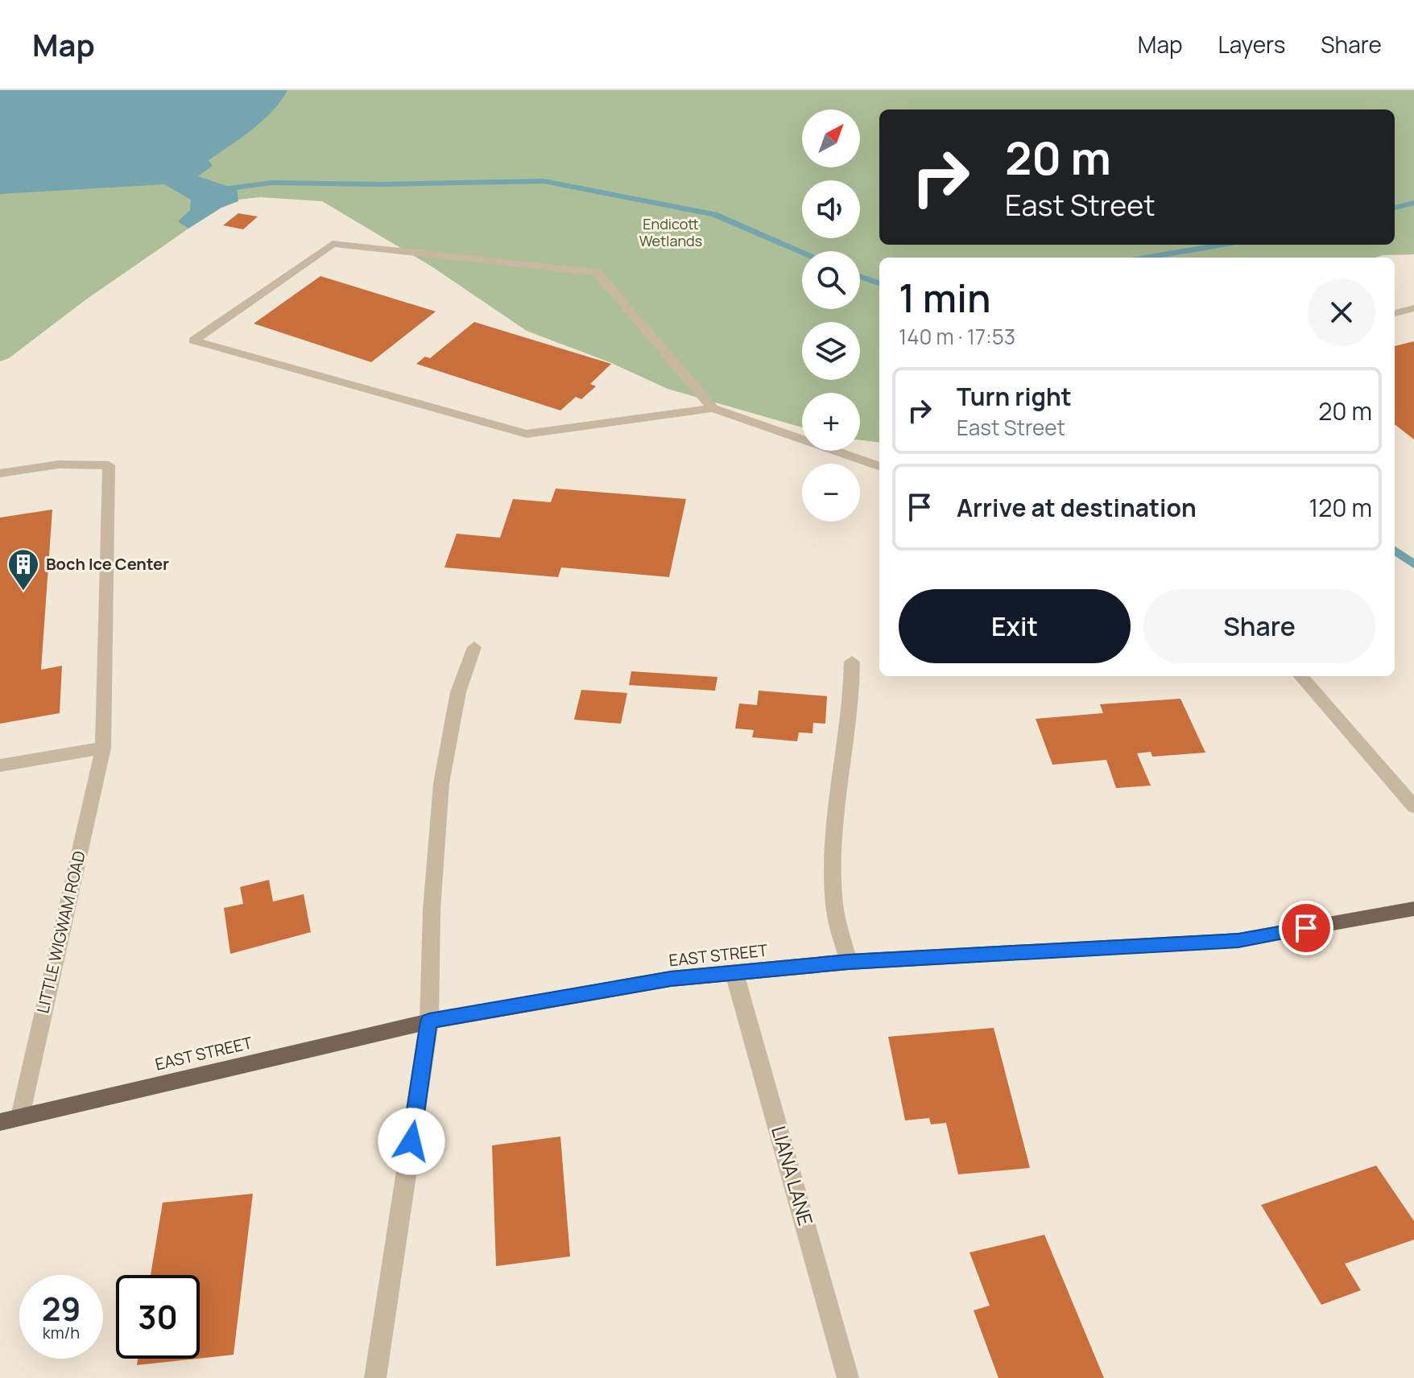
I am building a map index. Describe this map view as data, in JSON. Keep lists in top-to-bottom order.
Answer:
{
  "streets": {
    "main road": ["EAST STREET"],
    "street": ["LITTLE WIGWAM ROAD", "LIANA LANE"]
  },
  "crossings": [
    ["LITTLE WIGWAM ROAD", "EAST STREET"],
    ["EAST STREET", "LIANA LANE"]
  ],
  "parks": ["Endicott Wetlands"],
  "places": {
    "building": ["Boch Ice Center"]
  },
  "north": "top right",
  "page": {
    "header": "Map",
    "nav": ["Map", "Layers", "Share"],
    "map_buttons": ["+", "−"],
    "turn": ["20 m", "East Street"],
    "heading": ["1 min", "140 m · 17:53"],
    "list": [
      {
        "name": "Turn right",
        "note": "East Street",
        "value": "20 m"
      },
      {
        "name": "Arrive at destination",
        "value": "120 m"
      }
    ],
    "buttons": ["Exit", "Share"],
    "speed": "29 km/h",
    "limit": "30"
  }
}
